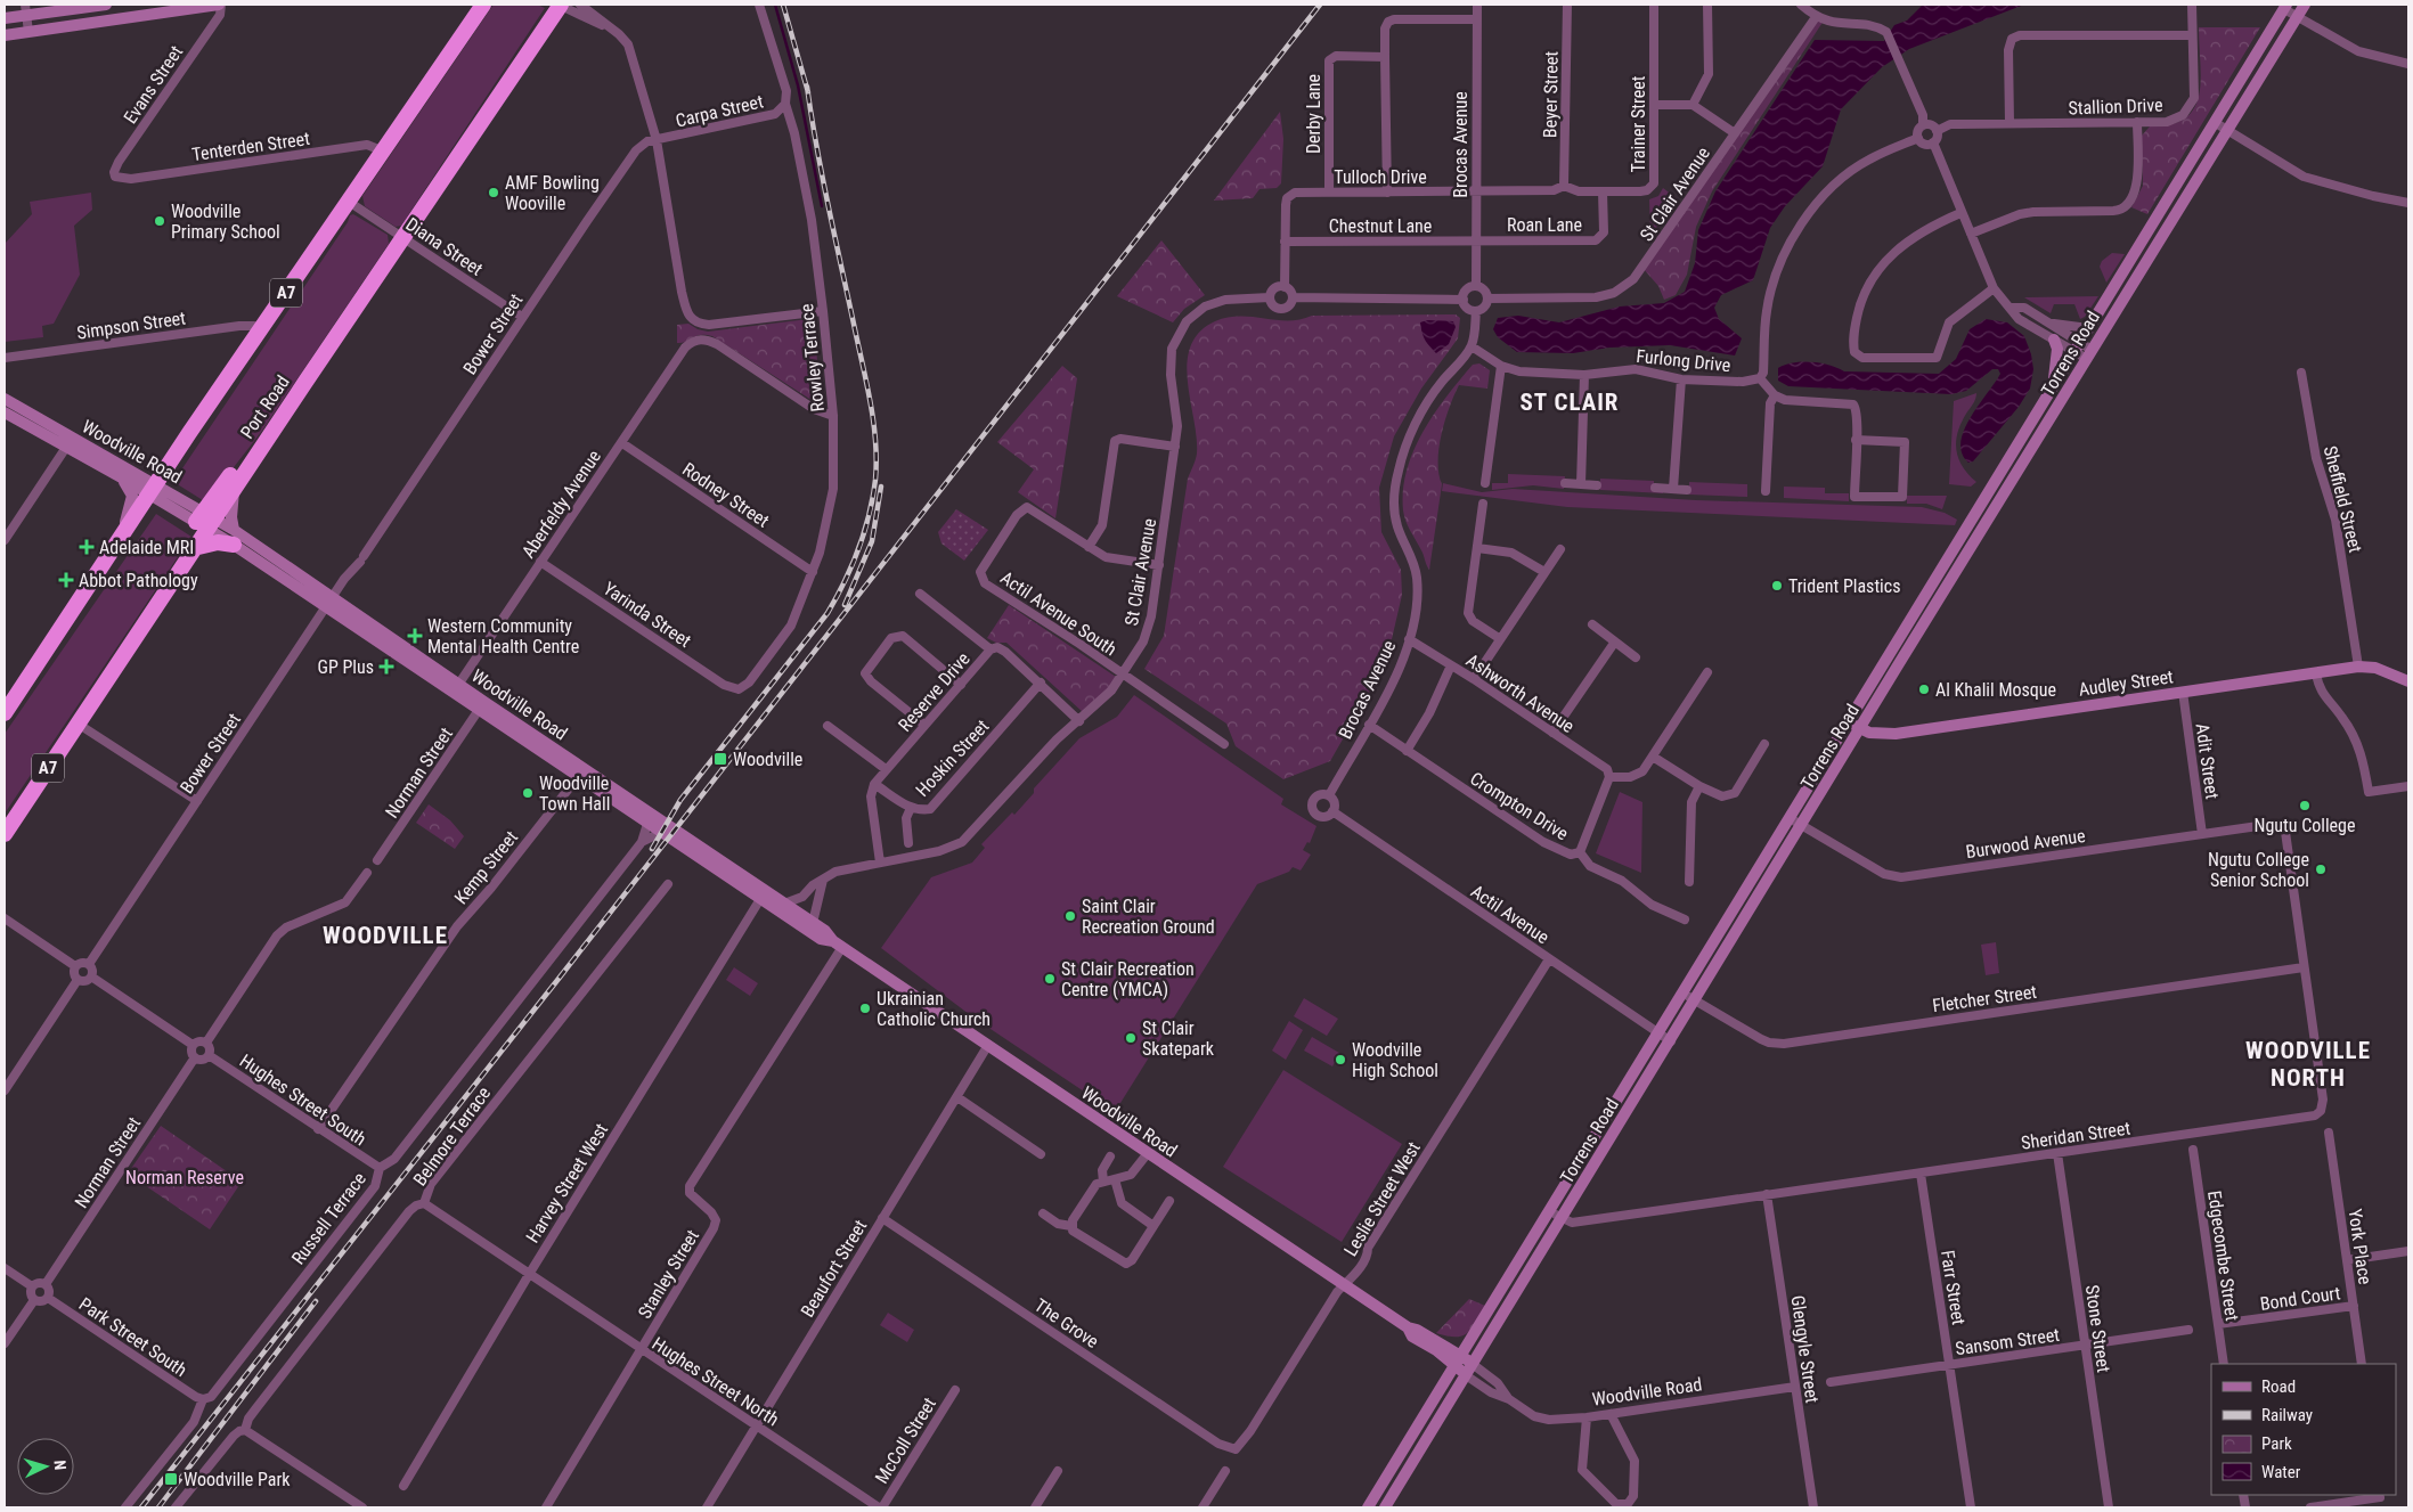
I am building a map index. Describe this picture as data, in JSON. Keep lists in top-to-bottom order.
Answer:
{
  "streets": {
    "highway": ["A7", "Port Road"],
    "main road": ["Torrens Road", "Woodville Road", "Audley Street"],
    "street": [
      "Evans Street",
      "Beyer Street",
      "Stallion Drive",
      "Carpa Street",
      "Derby Lane",
      "Trainer Street",
      "Brocas Avenue",
      "Tenterden Street",
      "Tulloch Drive",
      "St Clair Avenue",
      "Roan Lane",
      "Chestnut Lane",
      "Diana Street",
      "Simpson Street",
      "Bower Street",
      "Rowley Terrace",
      "Furlong Drive",
      "Rodney Street",
      "Sheffield Street",
      "Aberfeldy Avenue",
      "Actil Avenue South",
      "Yarinda Street",
      "Reserve Drive",
      "Ashworth Avenue",
      "Hoskin Street",
      "Adit Street",
      "Norman Street",
      "Crompton Drive",
      "Burwood Avenue",
      "Kemp Street",
      "Actil Avenue",
      "Fletcher Street",
      "Hughes Street South",
      "Sheridan Street",
      "Belmore Terrace",
      "Harvey Street West",
      "Leslie Street West",
      "Russell Terrace",
      "York Place",
      "Edgecombe Street",
      "Beaufort Street",
      "Stanley Street",
      "Farr Street",
      "Bond Court",
      "The Grove",
      "Stone Street",
      "Park Street South",
      "Sansom Street",
      "Glengyle Street",
      "Hughes Street North",
      "McColl Street"
    ]
  },
  "crossings": [
    ["Evans Street", "Tenterden Street"],
    ["Beyer Street", "Trainer Street"],
    ["Beyer Street", "Tulloch Drive"],
    ["Carpa Street", "Bower Street"],
    ["Carpa Street", "Rowley Terrace"],
    ["Derby Lane", "Tulloch Drive"],
    ["Trainer Street", "Tulloch Drive"],
    ["Trainer Street", "Roan Lane"],
    ["Brocas Avenue", "Tulloch Drive"],
    ["Brocas Avenue", "St Clair Avenue"],
    ["Brocas Avenue", "Roan Lane"],
    ["Brocas Avenue", "Chestnut Lane"],
    ["Brocas Avenue", "Furlong Drive"],
    ["Brocas Avenue", "Ashworth Avenue"],
    ["Brocas Avenue", "Crompton Drive"],
    ["Brocas Avenue", "Actil Avenue"],
    ["Tenterden Street", "A7"],
    ["Tulloch Drive", "St Clair Avenue"],
    ["Tulloch Drive", "Chestnut Lane"],
    ["St Clair Avenue", "Woodville Road"],
    ["St Clair Avenue", "Actil Avenue South"],
    ["St Clair Avenue", "Reserve Drive"],
    ["Roan Lane", "Chestnut Lane"],
    ["Diana Street", "A7"],
    ["Diana Street", "Bower Street"],
    ["Diana Street", "Port Road"],
    ["A7", "Simpson Street"],
    ["A7", "Woodville Road"],
    ["Bower Street", "Woodville Road"],
    ["Torrens Road", "Woodville Road"],
    ["Torrens Road", "Audley Street"],
    ["Torrens Road", "Burwood Avenue"],
    ["Torrens Road", "Actil Avenue"],
    ["Torrens Road", "Fletcher Street"],
    ["Torrens Road", "Sheridan Street"],
    ["Rowley Terrace", "Rodney Street"],
    ["Rowley Terrace", "Aberfeldy Avenue"],
    ["Rowley Terrace", "Yarinda Street"],
    ["Port Road", "Woodville Road"],
    ["Woodville Road", "Aberfeldy Avenue"],
    ["Woodville Road", "Norman Street"],
    ["Woodville Road", "Kemp Street"],
    ["Woodville Road", "Harvey Street West"],
    ["Woodville Road", "Leslie Street West"],
    ["Woodville Road", "Russell Terrace"],
    ["Woodville Road", "Beaufort Street"],
    ["Woodville Road", "Stanley Street"],
    ["Woodville Road", "Glengyle Street"],
    ["Rodney Street", "Aberfeldy Avenue"],
    ["Sheffield Street", "Audley Street"],
    ["Aberfeldy Avenue", "Yarinda Street"],
    ["Audley Street", "Adit Street"],
    ["Reserve Drive", "Hoskin Street"],
    ["Adit Street", "Burwood Avenue"],
    ["Norman Street", "Hughes Street South"],
    ["Norman Street", "Park Street South"],
    ["Burwood Avenue", "Sheridan Street"],
    ["Kemp Street", "Hughes Street South"],
    ["Actil Avenue", "Leslie Street West"],
    ["Fletcher Street", "Sheridan Street"],
    ["Hughes Street South", "Russell Terrace"],
    ["Sheridan Street", "Farr Street"],
    ["Sheridan Street", "Stone Street"],
    ["Sheridan Street", "Glengyle Street"],
    ["Belmore Terrace", "Hughes Street North"],
    ["Harvey Street West", "Hughes Street North"],
    ["Leslie Street West", "The Grove"],
    ["Russell Terrace", "Park Street South"],
    ["York Place", "Bond Court"],
    ["Edgecombe Street", "Bond Court"],
    ["Beaufort Street", "The Grove"],
    ["Beaufort Street", "Hughes Street North"],
    ["Stanley Street", "Hughes Street North"],
    ["Farr Street", "Sansom Street"],
    ["Stone Street", "Sansom Street"],
    ["Hughes Street North", "McColl Street"]
  ],
  "districts": ["ST CLAIR", "WOODVILLE", "WOODVILLE NORTH"],
  "parks": ["Norman Reserve"],
  "places": {
    "other": [
      "AMF Bowling Wooville",
      "Woodville Primary School",
      "Trident Plastics",
      "Al Khalil Mosque",
      "Woodville Town Hall",
      "Ngutu College",
      "Ngutu College Senior School",
      "Saint Clair Recreation Ground",
      "St Clair Recreation Centre (YMCA)",
      "Ukrainian Catholic Church",
      "St Clair Skatepark",
      "Woodville High School"
    ],
    "health": [
      "Adelaide MRI",
      "Abbot Pathology",
      "Western Community Mental Health Centre",
      "GP Plus"
    ],
    "transit": ["Woodville", "Woodville Park"]
  },
  "legend": [
    "Road",
    "Railway",
    "Park",
    "Water"
  ],
  "north": "right"
}
